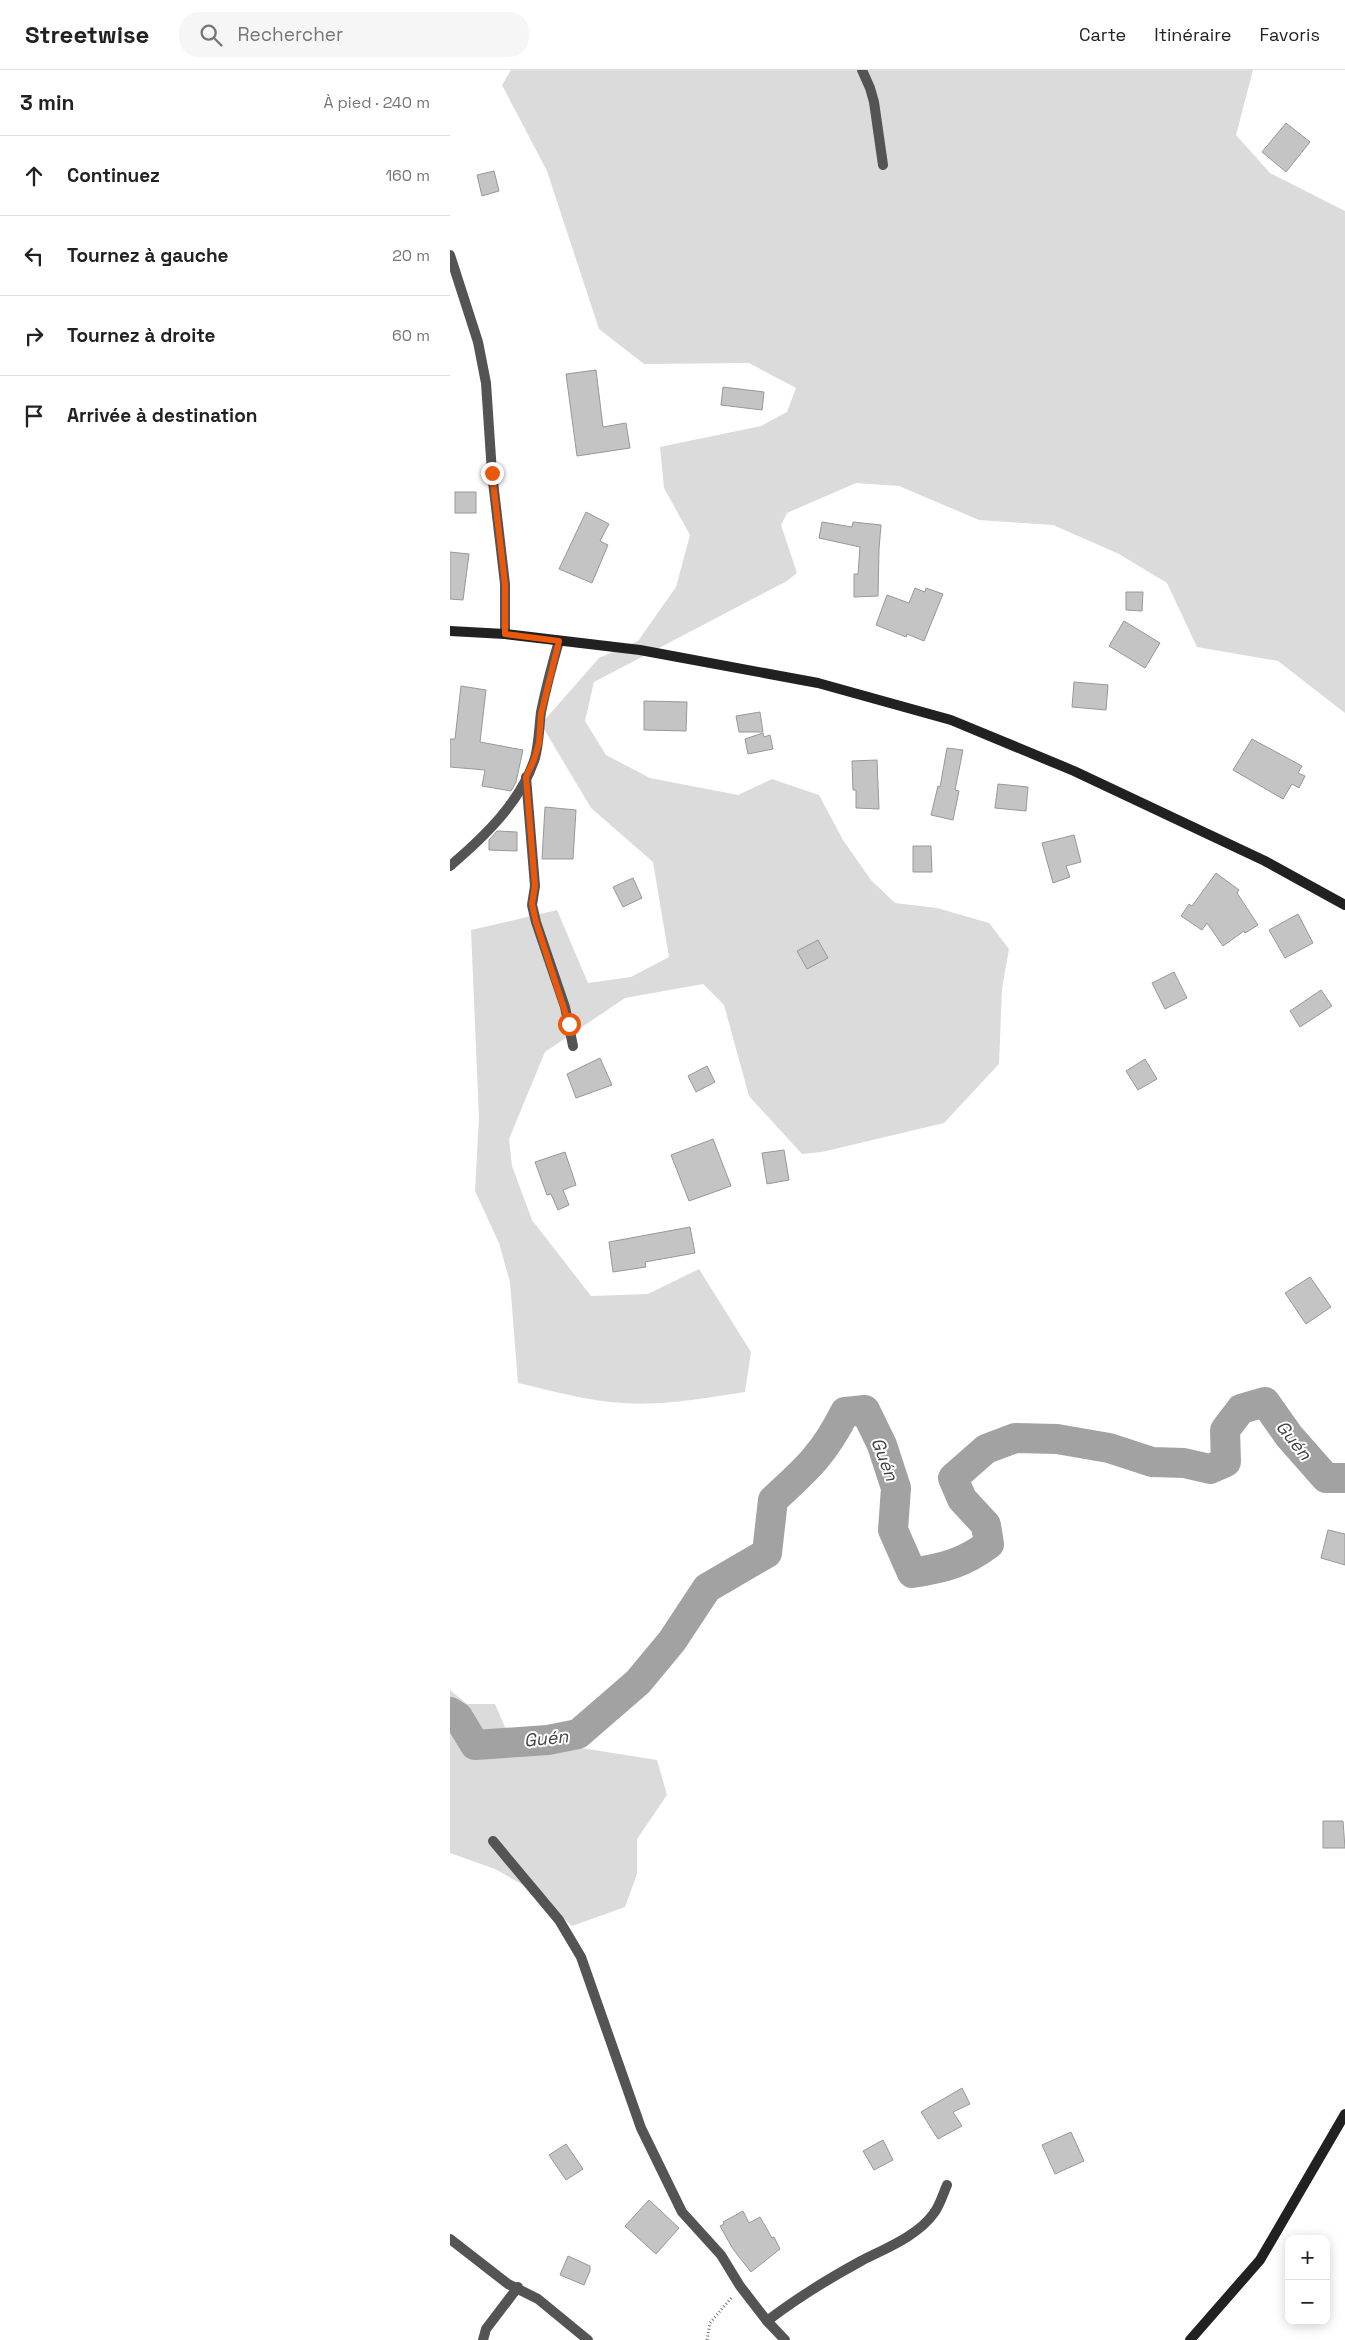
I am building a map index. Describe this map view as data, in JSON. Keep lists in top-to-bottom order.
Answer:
{
  "water": ["Guén"],
  "page": {
    "header": "Streetwise",
    "search": "Rechercher",
    "nav": ["Carte", "Itinéraire", "Favoris"],
    "heading": ["3 min", "À pied · 240 m"],
    "list": [
      ["Continuez", "160 m"],
      ["Tournez à gauche", "20 m"],
      ["Tournez à droite", "60 m"],
      "Arrivée à destination"
    ],
    "map_buttons": ["+", "−"]
  }
}
